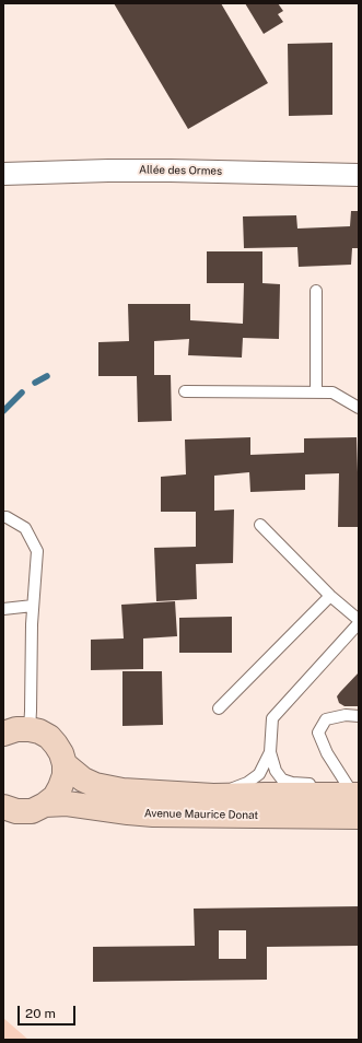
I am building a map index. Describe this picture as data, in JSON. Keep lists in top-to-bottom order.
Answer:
{
  "streets": {
    "main road": ["Avenue Maurice Donat"],
    "street": ["Allée des Ormes"]
  },
  "scale_bar": "20 m"
}
